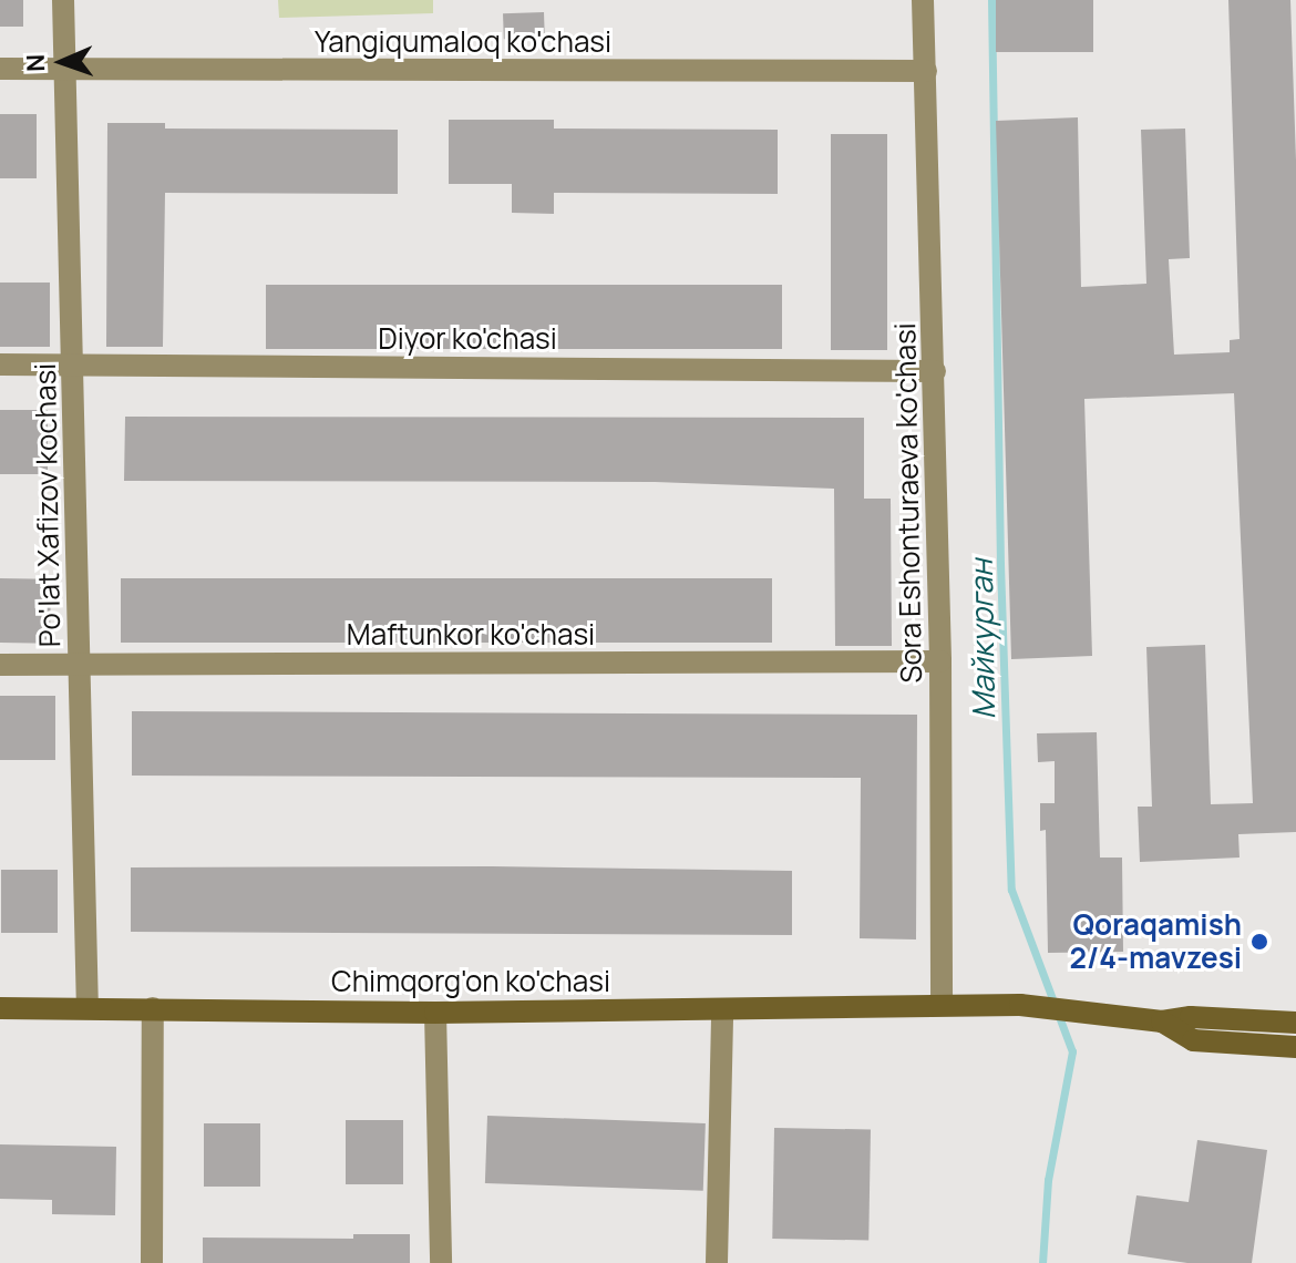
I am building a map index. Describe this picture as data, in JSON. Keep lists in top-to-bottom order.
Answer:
{
  "streets": {
    "street": [
      "Yangiqumaloq ko'chasi",
      "Diyor ko'chasi",
      "Sora Eshonturaeva ko'chasi",
      "Po'lat Xafizov kochasi",
      "Maftunkor ko'chasi",
      "Chimqorg'on ko'chasi"
    ]
  },
  "crossings": [
    ["Yangiqumaloq ko'chasi", "Sora Eshonturaeva ko'chasi"],
    ["Yangiqumaloq ko'chasi", "Po'lat Xafizov kochasi"],
    ["Diyor ko'chasi", "Sora Eshonturaeva ko'chasi"],
    ["Diyor ko'chasi", "Po'lat Xafizov kochasi"],
    ["Sora Eshonturaeva ko'chasi", "Maftunkor ko'chasi"],
    ["Sora Eshonturaeva ko'chasi", "Chimqorg'on ko'chasi"],
    ["Po'lat Xafizov kochasi", "Maftunkor ko'chasi"],
    ["Po'lat Xafizov kochasi", "Chimqorg'on ko'chasi"]
  ],
  "water": ["Майкурган"],
  "places": ["Qoraqamish 2/4-mavzesi"],
  "north": "left"
}
